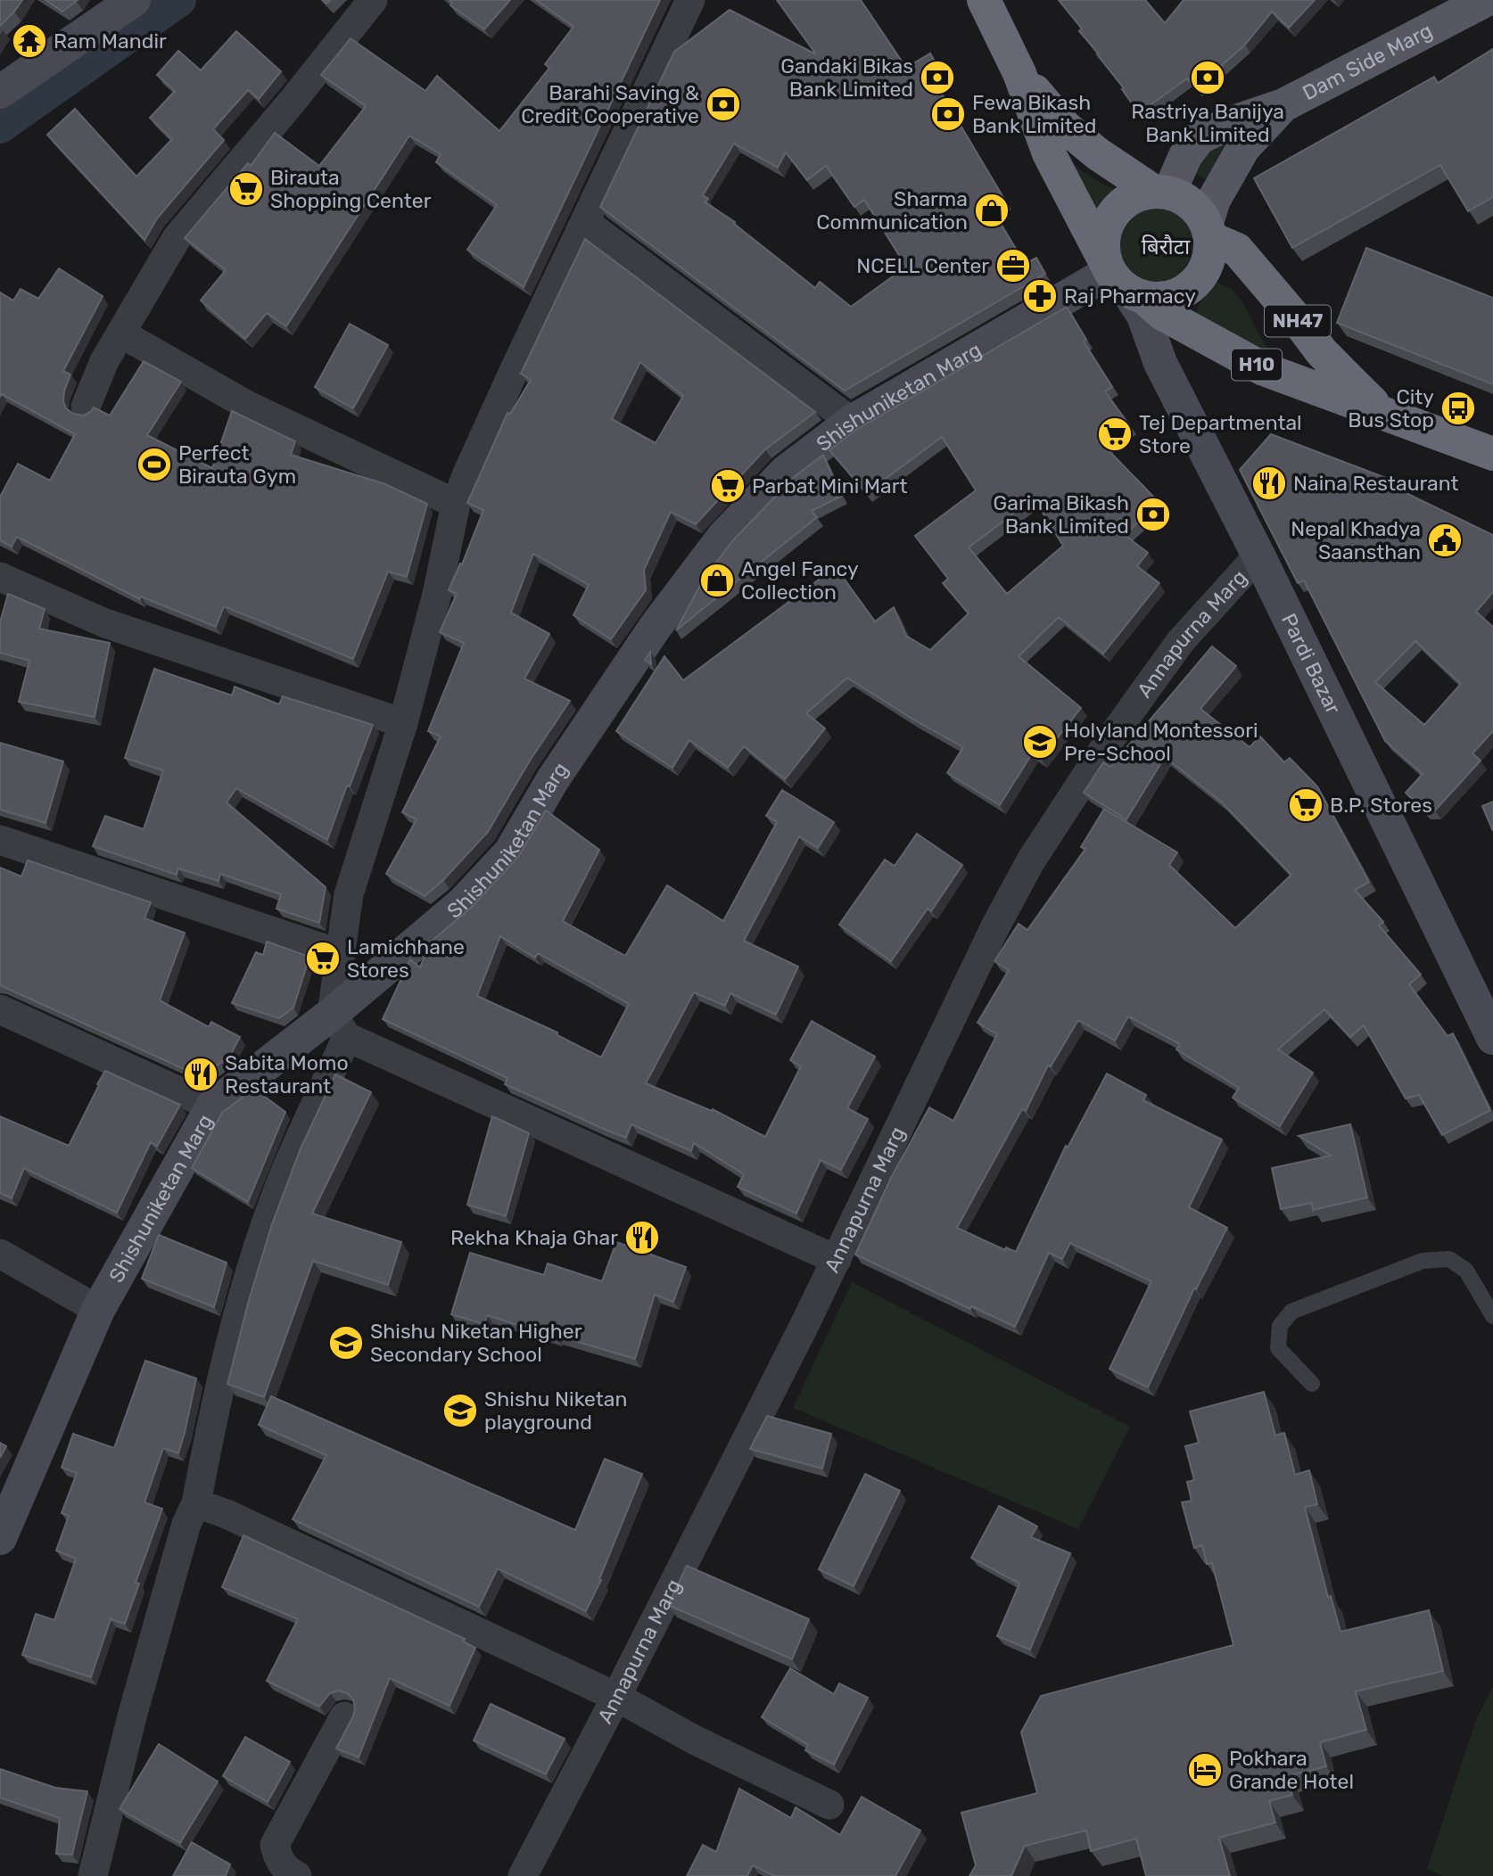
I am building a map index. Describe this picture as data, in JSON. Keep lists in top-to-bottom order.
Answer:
{
  "streets": {
    "highway": ["NH47", "H10"],
    "main road": ["Dam Side Marg"],
    "street": ["Shishuniketan Marg", "Annapurna Marg", "Pardi Bazar"]
  },
  "crossings": [
    ["NH47", "H10"],
    ["NH47", "Shishuniketan Marg"],
    ["NH47", "Pardi Bazar"],
    ["H10", "Shishuniketan Marg"],
    ["H10", "Pardi Bazar"],
    ["Shishuniketan Marg", "Pardi Bazar"],
    ["Annapurna Marg", "Pardi Bazar"]
  ],
  "districts": ["बिरौटा"],
  "places": {
    "temple": ["Ram Mandir"],
    "bank": [
      "Gandaki Bikas Bank Limited",
      "Rastriya Banijya Bank Limited",
      "Barahi Saving & Credit Cooperative",
      "Fewa Bikash Bank Limited",
      "Garima Bikash Bank Limited"
    ],
    "supermarket": [
      "Birauta Shopping Center",
      "Tej Departmental Store",
      "Parbat Mini Mart",
      "B.P. Stores",
      "Lamichhane Stores"
    ],
    "shop": ["Sharma Communication", "Angel Fancy Collection"],
    "office": ["NCELL Center"],
    "pharmacy": ["Raj Pharmacy"],
    "bus stop": ["City Bus Stop"],
    "sports": ["Perfect Birauta Gym"],
    "restaurant": ["Naina Restaurant", "Sabita Momo Restaurant", "Rekha Khaja Ghar"],
    "public building": ["Nepal Khadya Saansthan"],
    "school or university": ["Holyland Montessori Pre-School", "Shishu Niketan Higher Secondary School", "Shishu Niketan playground"],
    "hotel": ["Pokhara Grande Hotel"]
  }
}
